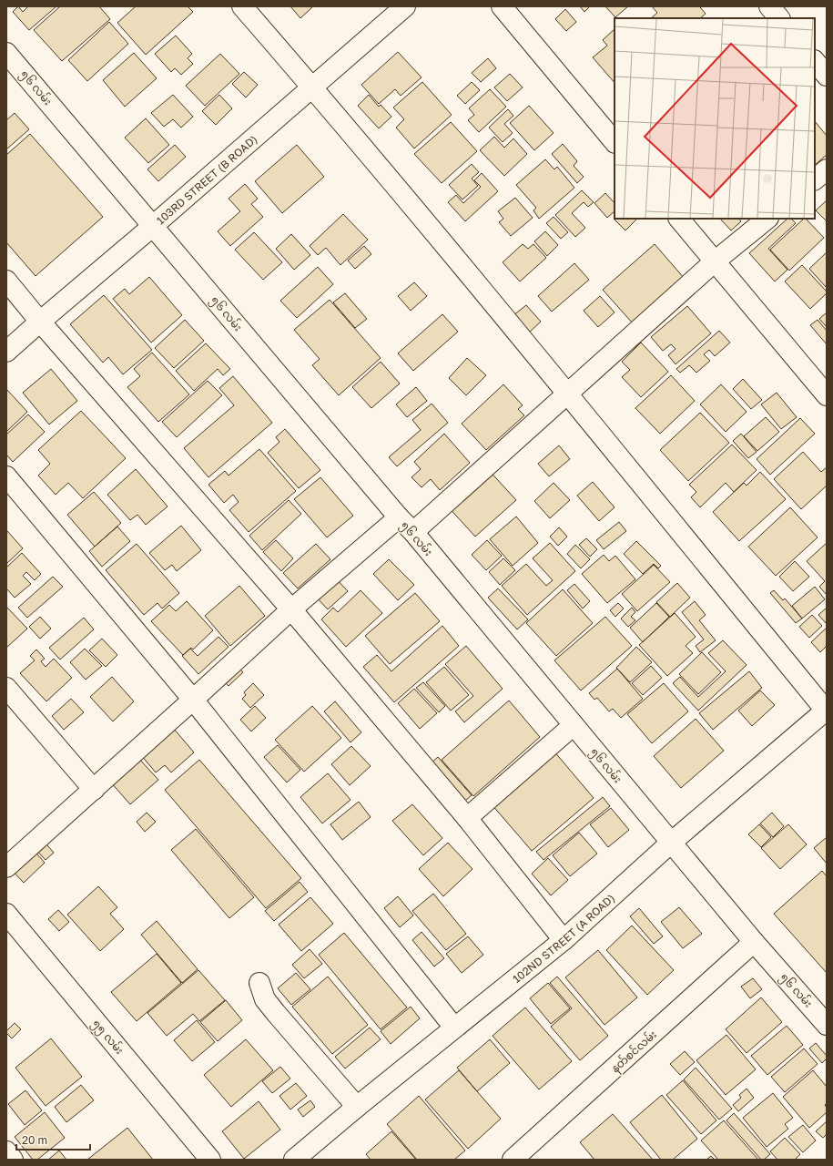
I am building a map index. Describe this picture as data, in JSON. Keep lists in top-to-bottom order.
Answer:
{
  "streets": {
    "street": [
      "၅၆ လမ်း",
      "103RD STREET (B ROAD)",
      "102ND STREET (A ROAD)",
      "၅၅ လမ်း",
      "နတ်စင်လမ်း"
    ]
  },
  "crossings": [
    ["၅၆ လမ်း", "103RD STREET (B ROAD)"],
    ["၅၆ လမ်း", "102ND STREET (A ROAD)"],
    ["၅၆ လမ်း", "နတ်စင်လမ်း"]
  ],
  "scale_bar": "20 m"
}
